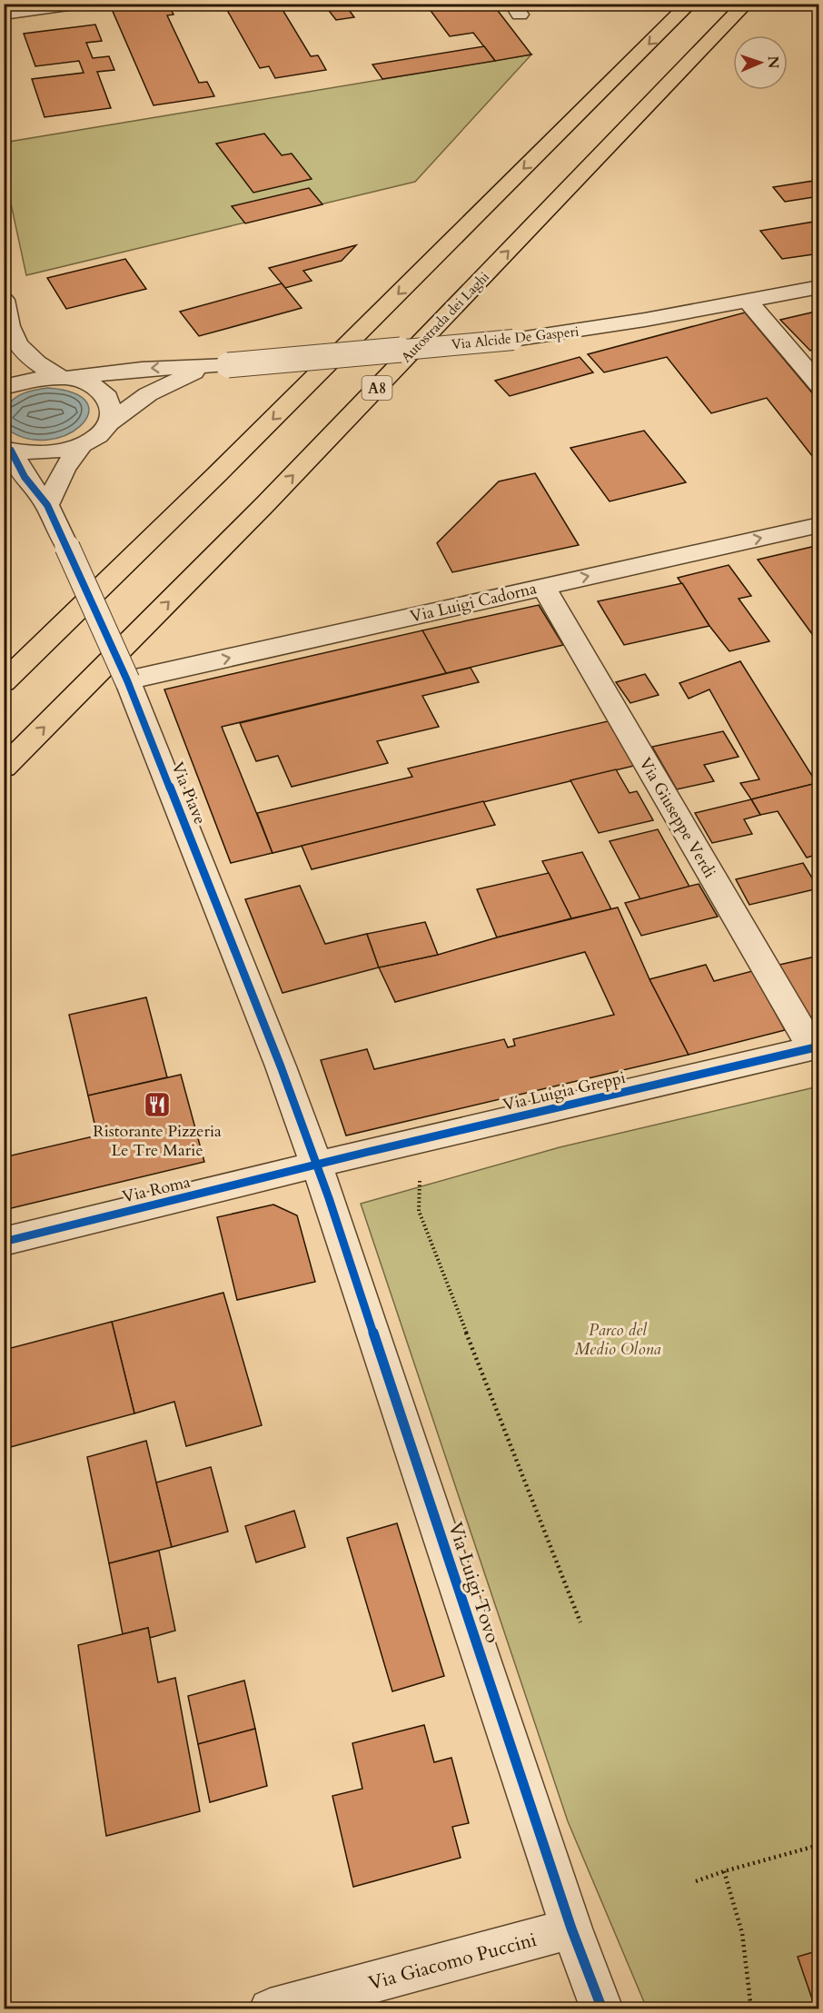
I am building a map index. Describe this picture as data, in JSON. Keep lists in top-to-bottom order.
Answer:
{
  "streets": {
    "highway": ["Autostrada dei Laghi", "A8"],
    "street": [
      "Via Alcide De Gasperi",
      "Via Luigi Cadorna",
      "Via Piave",
      "Via Giuseppe Verdi",
      "Via Luigia Greppi",
      "Via Roma",
      "Via Luigi Tovo",
      "Via Giacomo Puccini"
    ]
  },
  "crossings": [
    ["Via Alcide De Gasperi", "Via Piave"],
    ["Via Luigi Cadorna", "Via Piave"],
    ["Via Luigi Cadorna", "Via Giuseppe Verdi"],
    ["Via Piave", "Via Luigia Greppi"],
    ["Via Piave", "Via Roma"],
    ["Via Piave", "Via Luigi Tovo"],
    ["Via Giuseppe Verdi", "Via Luigia Greppi"],
    ["Via Luigia Greppi", "Via Roma"],
    ["Via Luigia Greppi", "Via Luigi Tovo"],
    ["Via Roma", "Via Luigi Tovo"],
    ["Via Luigi Tovo", "Via Giacomo Puccini"]
  ],
  "one_way": ["Via Luigi Cadorna"],
  "parks": ["Parco del Medio Olona"],
  "places": {
    "restaurant": ["Ristorante Pizzeria Le Tre Marie"]
  },
  "north": "right"
}
